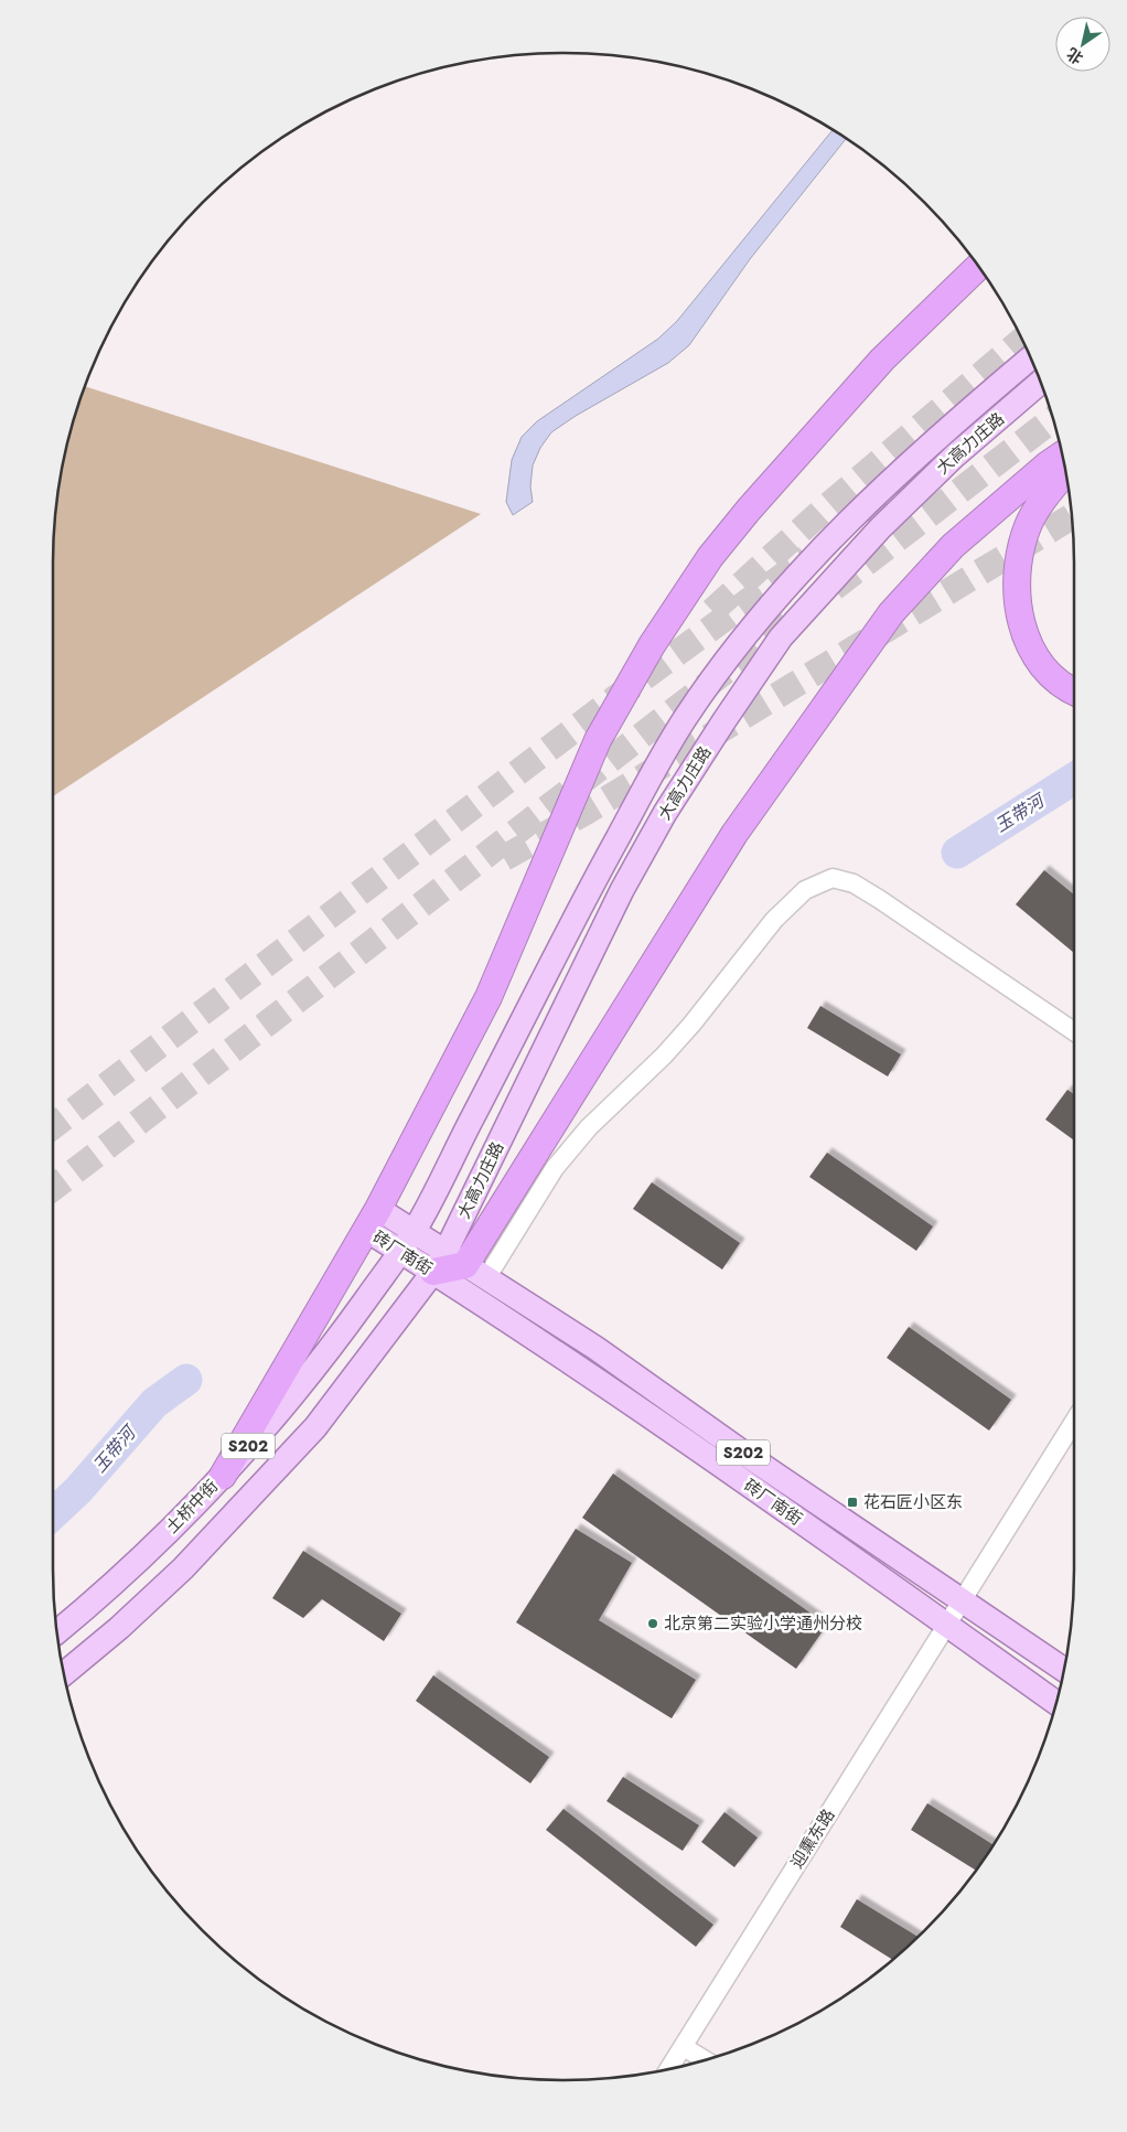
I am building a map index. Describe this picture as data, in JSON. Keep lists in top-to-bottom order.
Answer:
{
  "streets": {
    "main road": [
      "大高力庄路",
      "砖厂南街",
      "S202",
      "土桥中街"
    ],
    "street": ["迎熏东路"]
  },
  "crossings": [
    ["大高力庄路", "砖厂南街"],
    ["大高力庄路", "土桥中街"],
    ["砖厂南街", "土桥中街"],
    ["砖厂南街", "迎熏东路"]
  ],
  "water": ["玉带河"],
  "places": {
    "transit": ["花石匠小区东"],
    "other": ["北京第二实验小学通州分校"]
  },
  "north": "bottom left"
}
